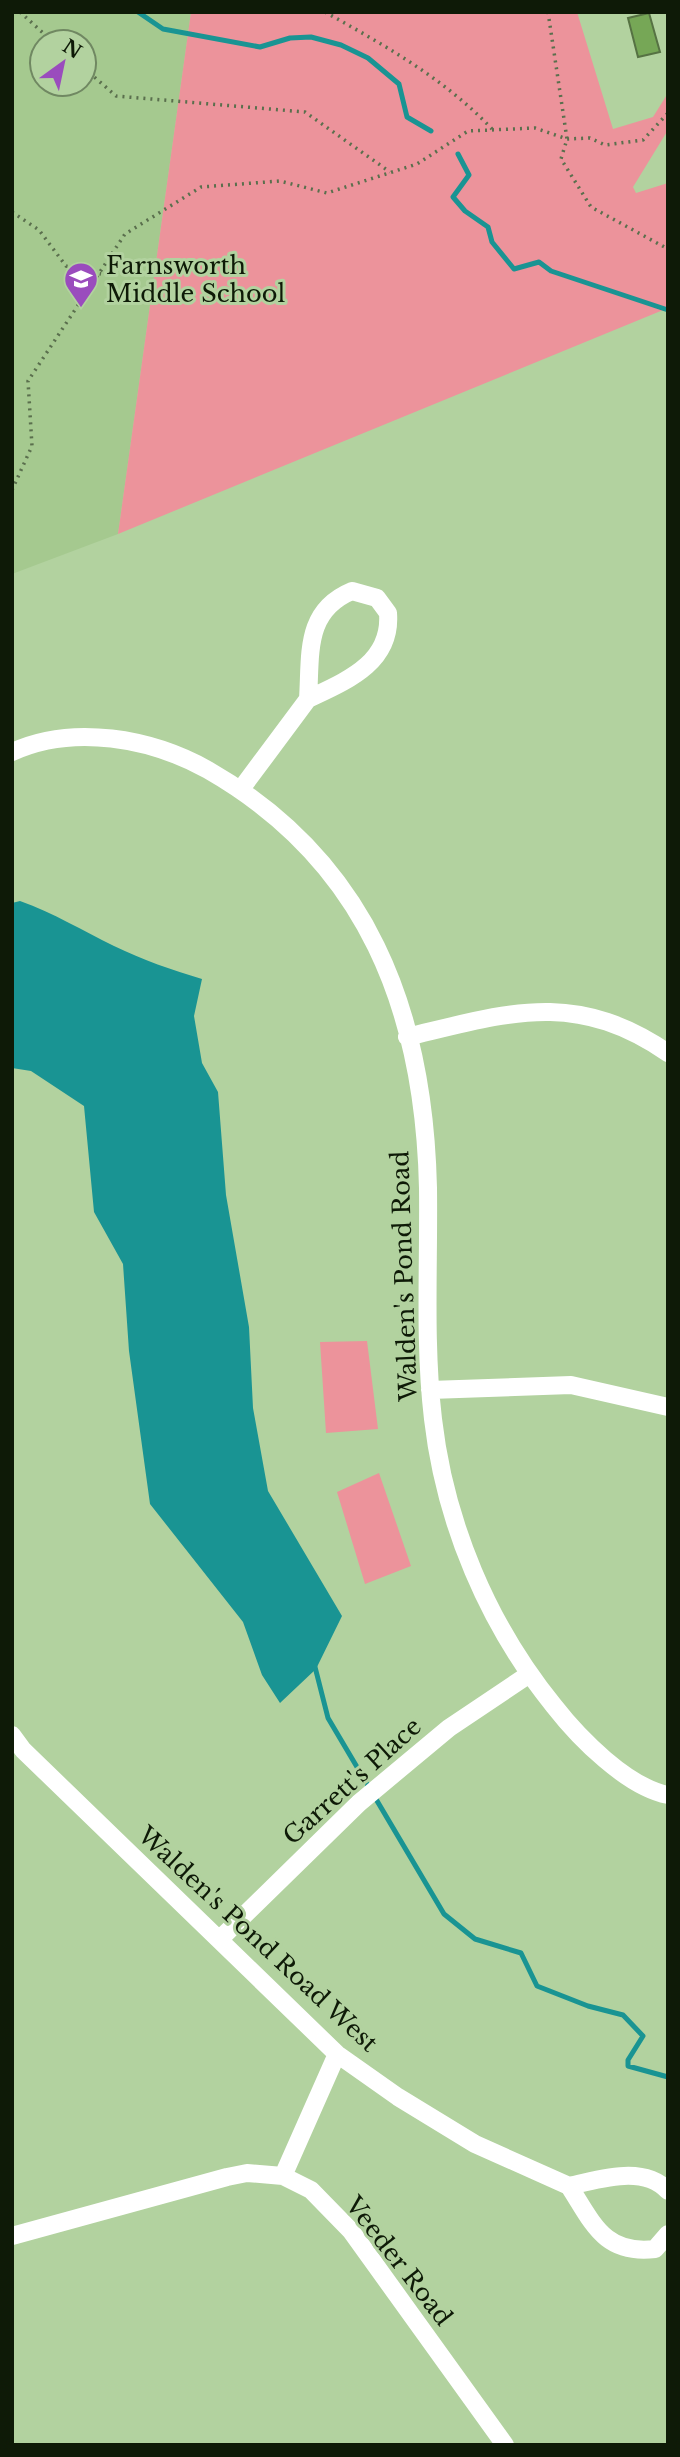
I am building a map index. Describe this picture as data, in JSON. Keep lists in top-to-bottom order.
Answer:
{
  "streets": {
    "street": [
      "Walden's Pond Road",
      "Garrett's Place",
      "Walden's Pond Road West",
      "Veeder Road"
    ]
  },
  "crossings": [
    ["Walden's Pond Road", "Garrett's Place"],
    ["Garrett's Place", "Walden's Pond Road West"]
  ],
  "places": {
    "school or university": ["Farnsworth Middle School"]
  },
  "north": "top right"
}
